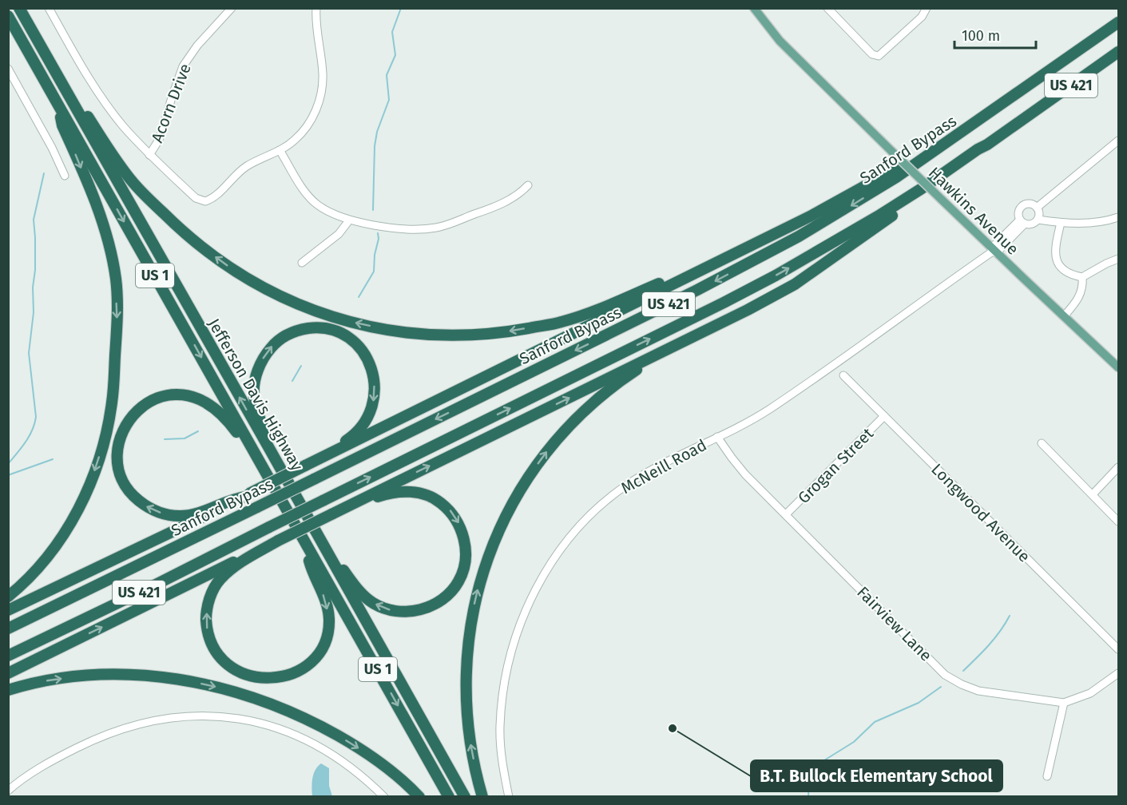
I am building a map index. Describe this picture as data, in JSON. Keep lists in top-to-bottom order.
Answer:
{
  "streets": {
    "highway": [
      "US 421",
      "Sanford Bypass",
      "US 1",
      "Jefferson Davis Highway"
    ],
    "main road": ["Hawkins Avenue"],
    "street": [
      "Acorn Drive",
      "Grogan Street",
      "McNeill Road",
      "Longwood Avenue",
      "Fairview Lane"
    ]
  },
  "crossings": [
    ["Hawkins Avenue", "McNeill Road"],
    ["Grogan Street", "Longwood Avenue"],
    ["Grogan Street", "Fairview Lane"],
    ["McNeill Road", "Fairview Lane"]
  ],
  "places": ["B.T. Bullock Elementary School"],
  "scale_bar": "100 m"
}
